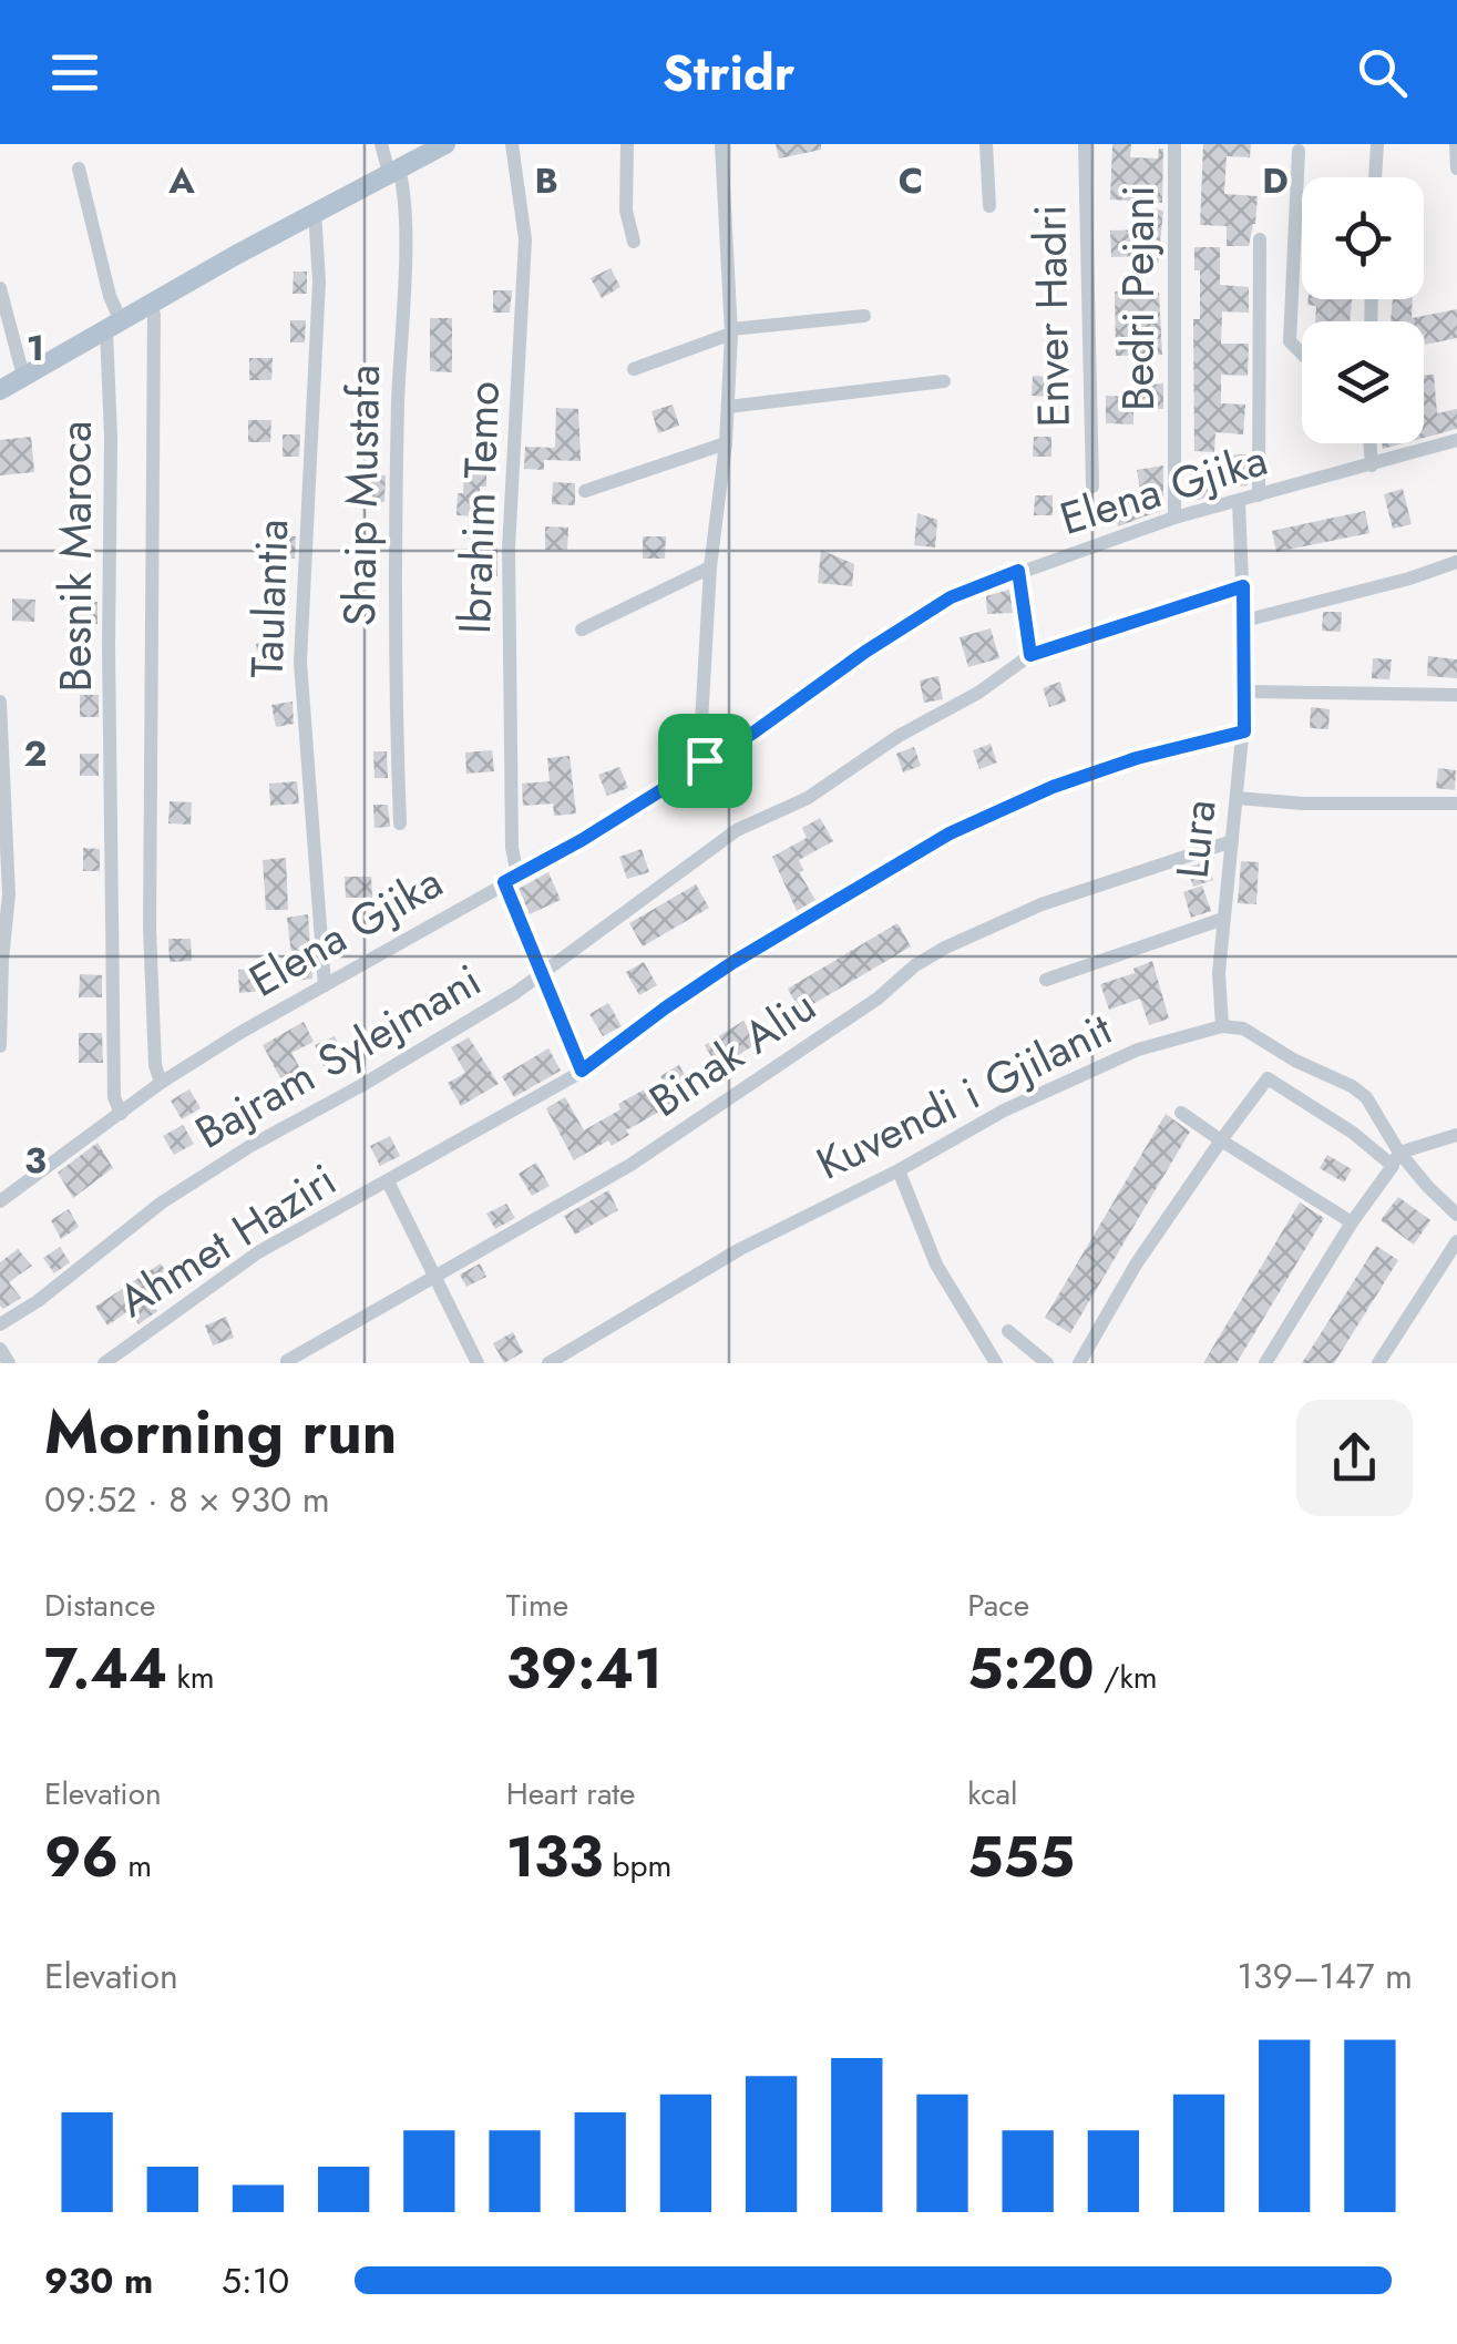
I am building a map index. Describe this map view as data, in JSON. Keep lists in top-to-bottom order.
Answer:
{
  "streets": {
    "street": [
      "Bedri Pejani",
      "Enver Hadri",
      "Elena Gjika",
      "Shaip Mustafa",
      "Ibrahim Temo",
      "Besnik Maroca",
      "Taulantia",
      "Lura",
      "Binak Aliu",
      "Bajram Sylejmani",
      "Kuvendi i Gjilanit",
      "Ahmet Haziri"
    ]
  },
  "crossings": [
    ["Bedri Pejani", "Elena Gjika"],
    ["Elena Gjika", "Ibrahim Temo"],
    ["Elena Gjika", "Besnik Maroca"],
    ["Elena Gjika", "Taulantia"],
    ["Elena Gjika", "Lura"],
    ["Elena Gjika", "Bajram Sylejmani"],
    ["Ibrahim Temo", "Bajram Sylejmani"],
    ["Lura", "Binak Aliu"],
    ["Lura", "Bajram Sylejmani"],
    ["Lura", "Kuvendi i Gjilanit"],
    ["Binak Aliu", "Ahmet Haziri"]
  ],
  "page": {
    "header": "Stridr",
    "heading": ["Morning run", "09:52 · 8 × 930 m"],
    "stats": [
      ["Distance", "7.44 km"],
      ["Time", "39:41"],
      ["Pace", "5:20 /km"],
      ["Elevation", "96 m"],
      ["Heart rate", "133 bpm"],
      ["kcal", "555"]
    ],
    "chart": ["Elevation", "139–147 m"],
    "list": [
      {
        "name": "930 m",
        "note": "5:10"
      }
    ]
  },
  "grid": {
    "columns": [
      "A",
      "B",
      "C",
      "D"
    ],
    "rows": ["1", "2", "3"]
  }
}
